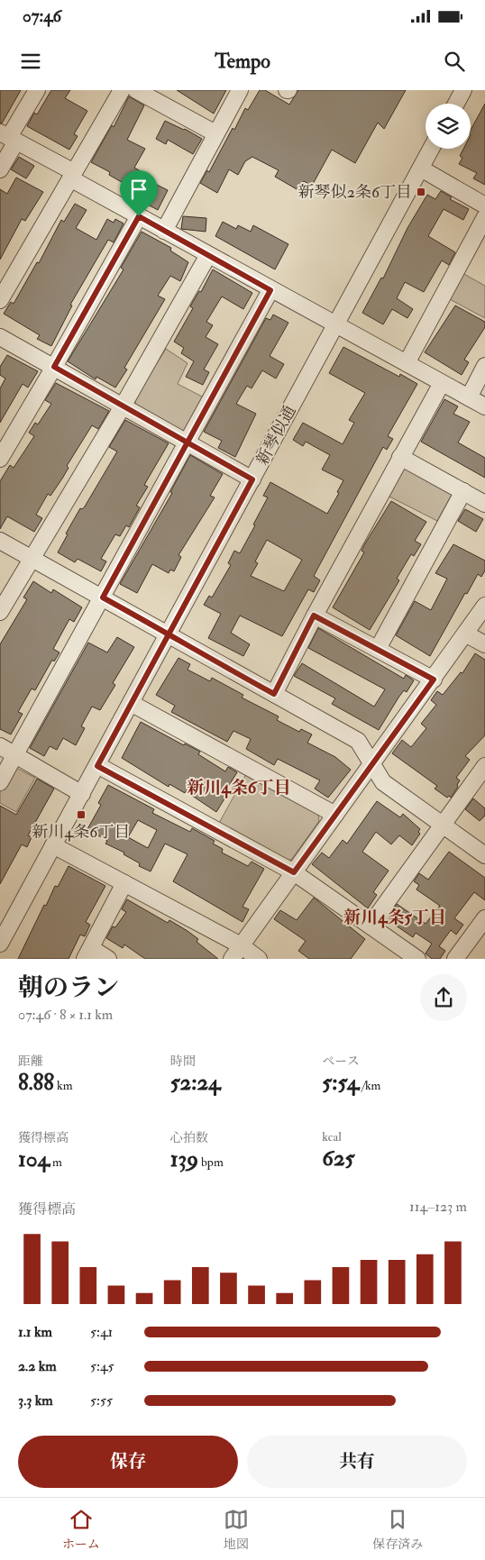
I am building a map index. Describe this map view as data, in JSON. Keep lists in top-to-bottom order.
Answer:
{
  "streets": {
    "street": ["新琴似通"]
  },
  "districts": ["新川4条6丁目", "新川4条5丁目"],
  "places": {
    "transit": ["新琴似2条6丁目", "新川4条6丁目"]
  },
  "page": {
    "status": "07:46",
    "header": "Tempo",
    "heading": ["朝のラン", "07:46 · 8 × 1.1 km"],
    "stats": [
      ["距離", "8.88 km"],
      ["時間", "52:24"],
      ["ペース", "5:54 /km"],
      ["獲得標高", "104 m"],
      ["心拍数", "139 bpm"],
      ["kcal", "625"]
    ],
    "chart": ["獲得標高", "114–123 m"],
    "list": [
      {
        "name": "1.1 km",
        "note": "5:41"
      },
      {
        "name": "2.2 km",
        "note": "5:45"
      },
      {
        "name": "3.3 km",
        "note": "5:55"
      }
    ],
    "buttons": ["保存", "共有"],
    "tabs": ["ホーム", "地図", "保存済み"]
  }
}
